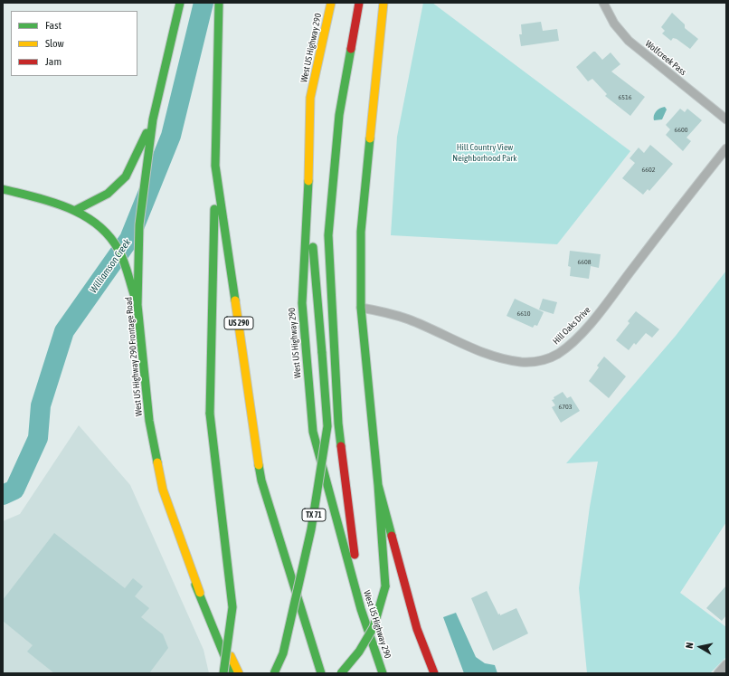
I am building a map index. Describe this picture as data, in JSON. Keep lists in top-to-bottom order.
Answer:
{
  "streets": {
    "main road": [
      "West US Highway 290",
      "US 290",
      "West US Highway 290 Frontage Road",
      "TX 71"
    ],
    "street": ["Wolfcreek Pass", "Hill Oaks Drive"]
  },
  "crossings": [
    ["West US Highway 290", "TX 71"]
  ],
  "water": ["Williamson Creek"],
  "parks": ["Hill Country View Neighborhood Park"],
  "house_numbers": [
    "6516",
    "6600",
    "6602",
    "6608",
    "6610",
    "6703"
  ],
  "legend": ["Fast", "Slow", "Jam"],
  "north": "left"
}
